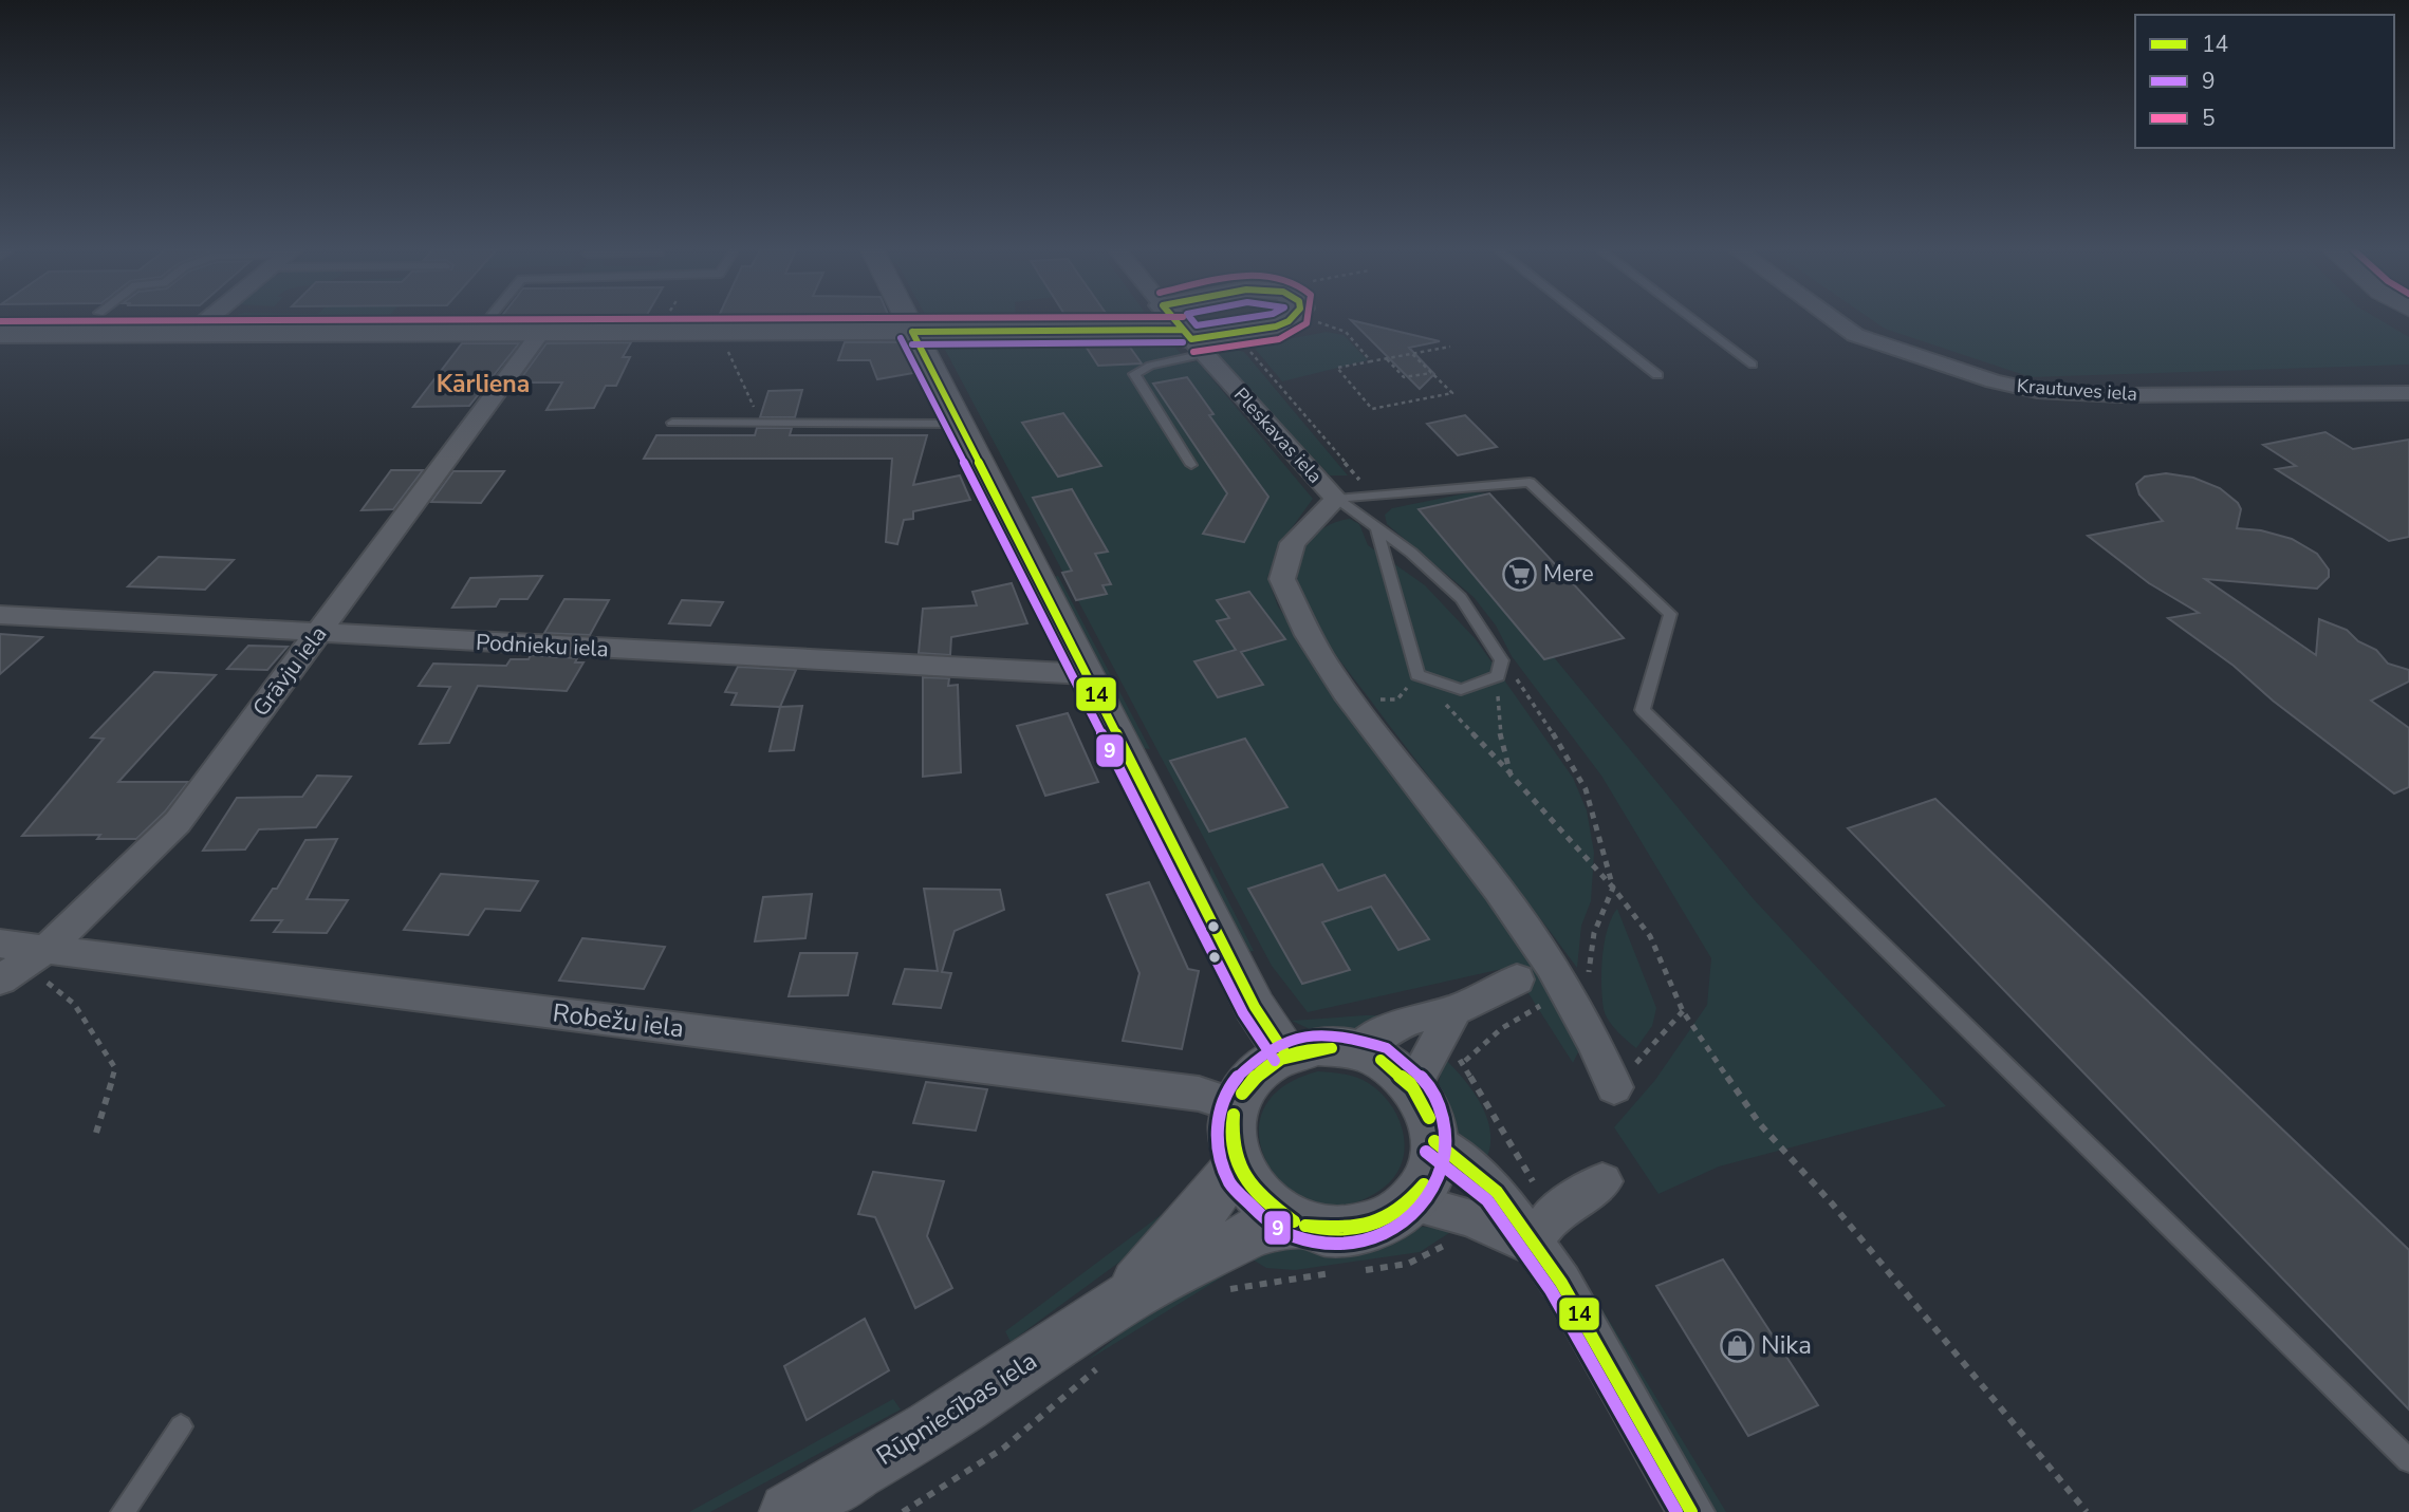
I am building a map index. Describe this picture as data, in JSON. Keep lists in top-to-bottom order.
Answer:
{
  "streets": {
    "main road": ["Pleskavas iela"],
    "street": [
      "Krautuves iela",
      "Podnieku iela",
      "Grāvju iela",
      "Robežu iela",
      "Rūpniecības iela"
    ]
  },
  "crossings": [
    ["Podnieku iela", "Grāvju iela"],
    ["Grāvju iela", "Robežu iela"],
    ["Robežu iela", "Rūpniecības iela"]
  ],
  "districts": ["Kārliena"],
  "places": {
    "supermarket": ["Mere"],
    "shop": ["Nika"]
  },
  "lines": ["transit line 14", "transit line 9", "transit line 5"],
  "legend": ["14", "9", "5"]
}
